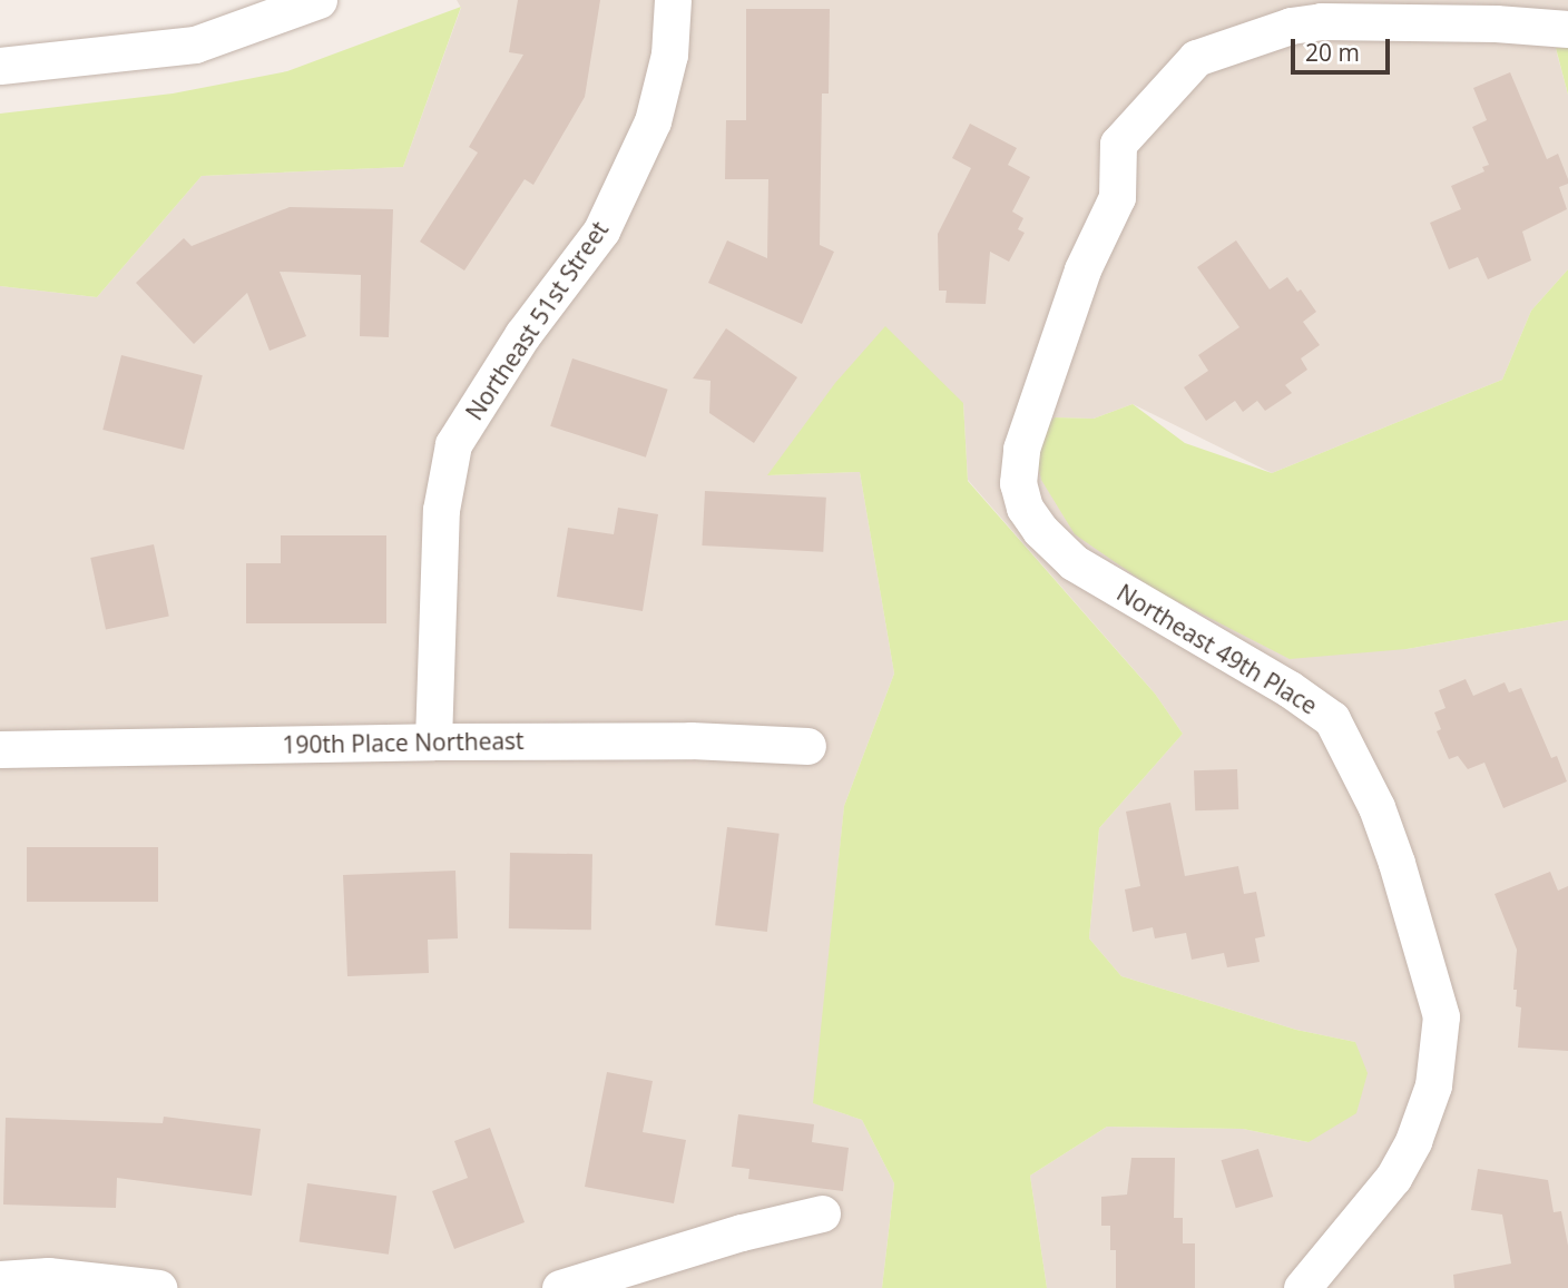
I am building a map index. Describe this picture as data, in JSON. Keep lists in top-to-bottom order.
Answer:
{
  "streets": {
    "street": ["Northeast 51st Street", "Northeast 49th Place", "190th Place Northeast"]
  },
  "crossings": [
    ["Northeast 51st Street", "190th Place Northeast"]
  ],
  "scale_bar": "20 m"
}
